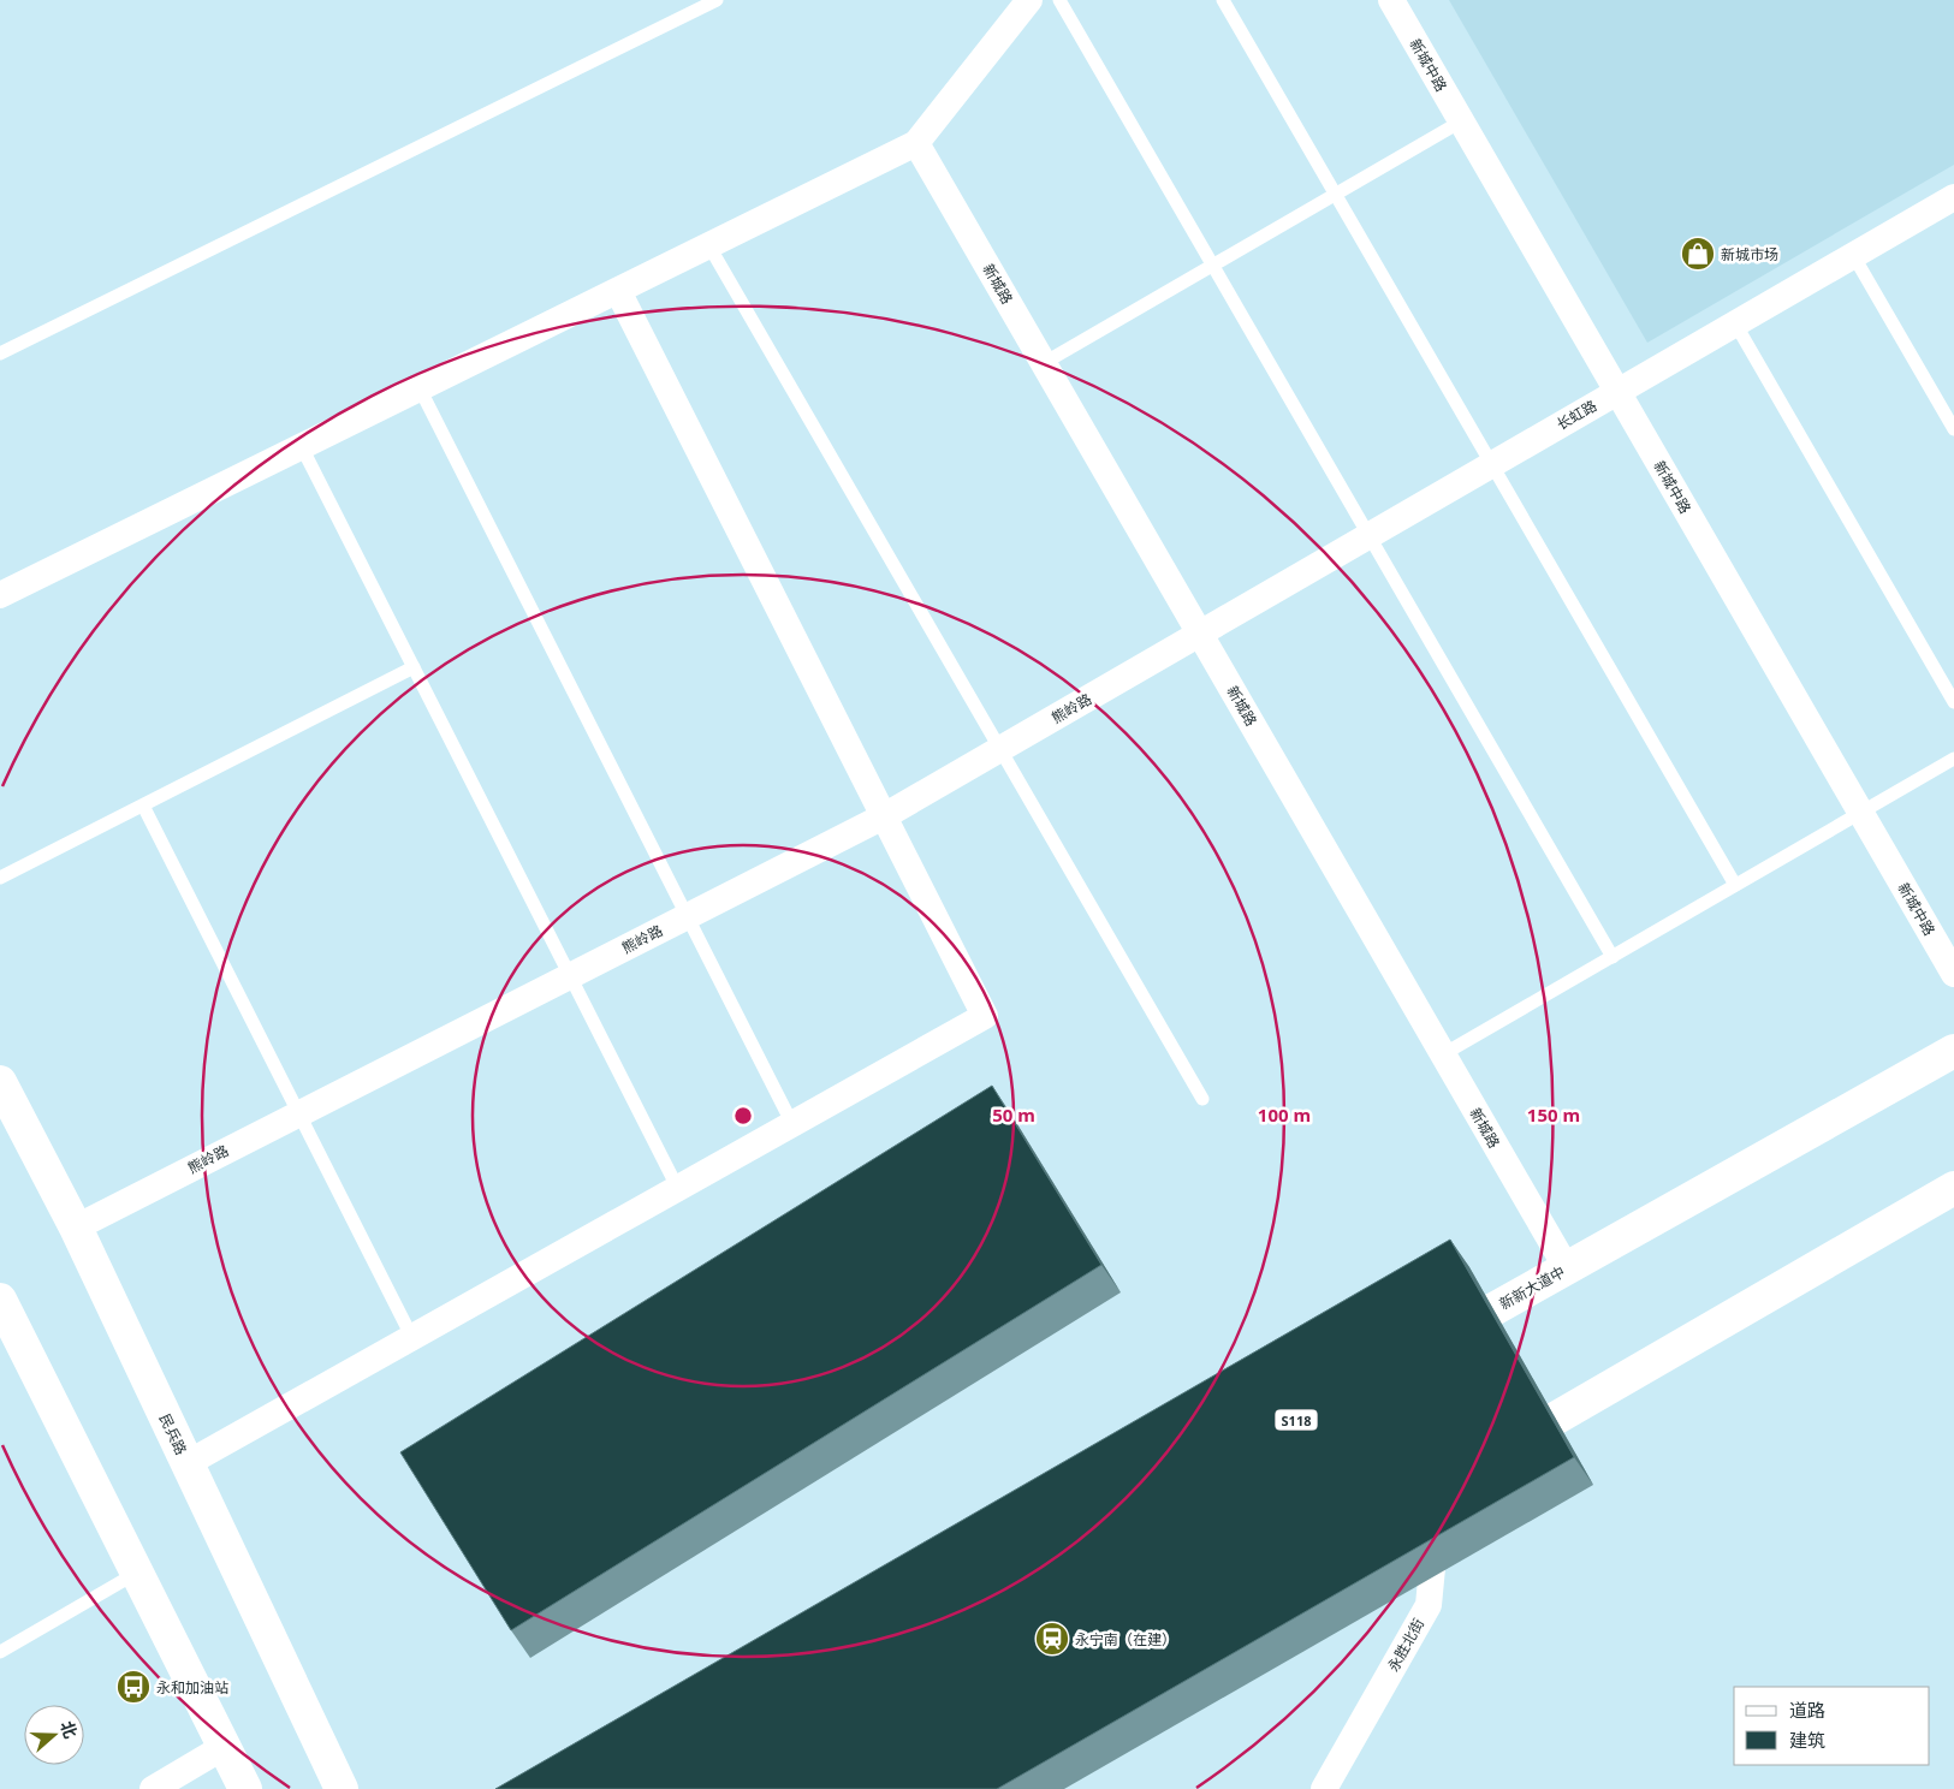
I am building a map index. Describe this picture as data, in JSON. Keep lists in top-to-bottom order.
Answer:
{
  "streets": {
    "main road": ["新新大道中", "民兵路"],
    "street": [
      "新城中路",
      "新城路",
      "长虹路",
      "熊岭路",
      "永胜北街"
    ]
  },
  "crossings": [
    ["新城中路", "长虹路"],
    ["新城路", "长虹路"],
    ["新城路", "熊岭路"],
    ["新城路", "新新大道中"],
    ["长虹路", "熊岭路"],
    ["熊岭路", "民兵路"]
  ],
  "places": {
    "shop": ["新城市场"],
    "station": ["永宁南（在建）"],
    "bus stop": ["永和加油站"]
  },
  "legend": ["道路", "建筑"],
  "north": "right",
  "rings": ["50 m", "100 m", "150 m"]
}
